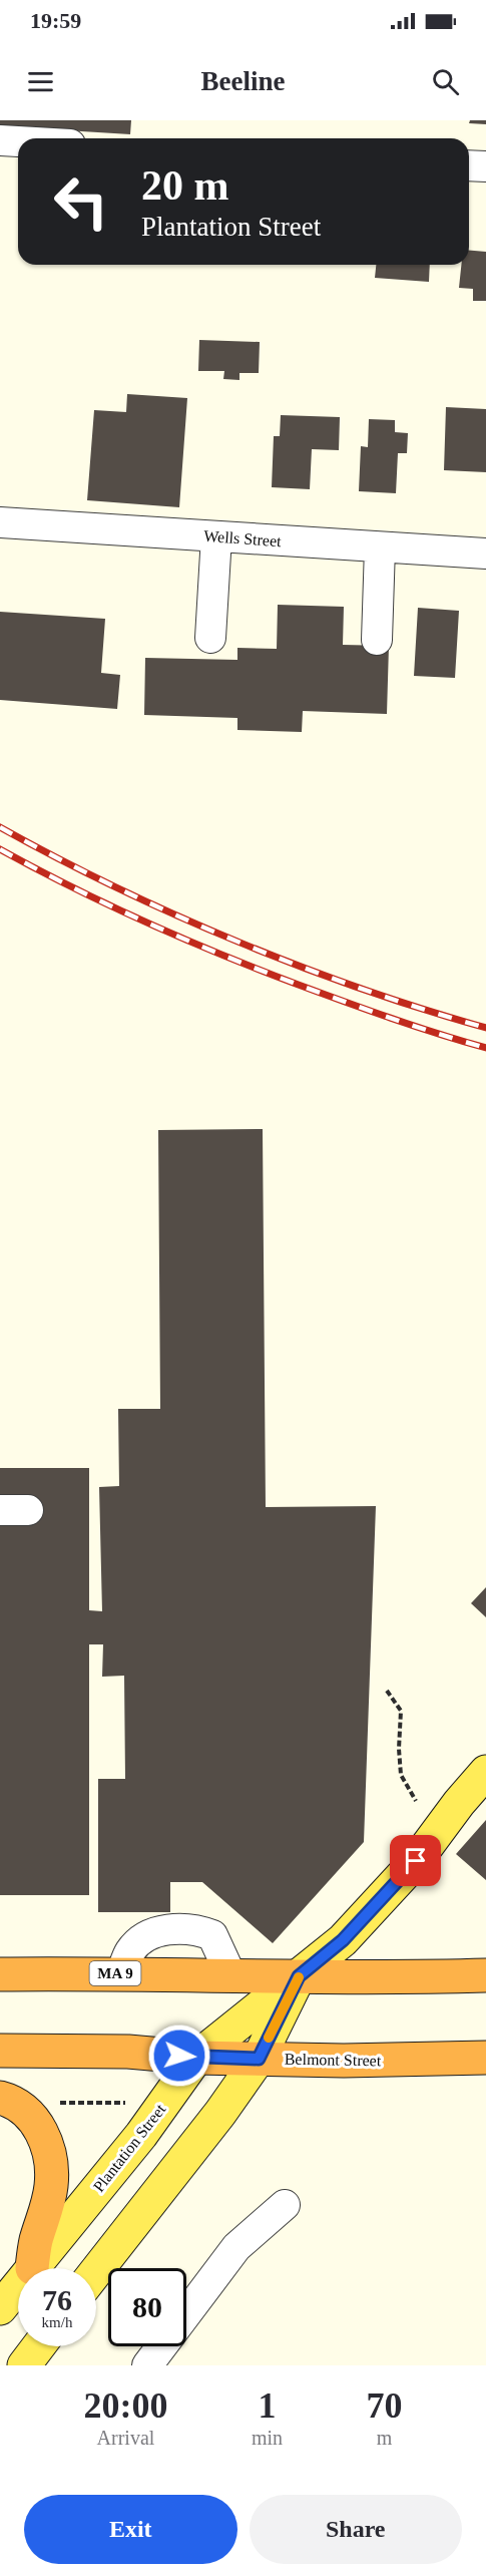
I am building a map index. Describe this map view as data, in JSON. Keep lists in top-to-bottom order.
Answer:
{
  "streets": {
    "highway": ["MA 9", "Belmont Street"],
    "main road": ["Plantation Street"],
    "street": ["Wells Street"]
  },
  "crossings": [
    ["MA 9", "Plantation Street"],
    ["Belmont Street", "Plantation Street"]
  ],
  "page": {
    "status": "19:59",
    "header": "Beeline",
    "turn": ["20 m", "Plantation Street"],
    "speed": "76 km/h",
    "limit": "80",
    "eta": [
      "20:00",
      "Arrival",
      "1",
      "min",
      "70",
      "m"
    ],
    "buttons": ["Exit", "Share"]
  }
}
